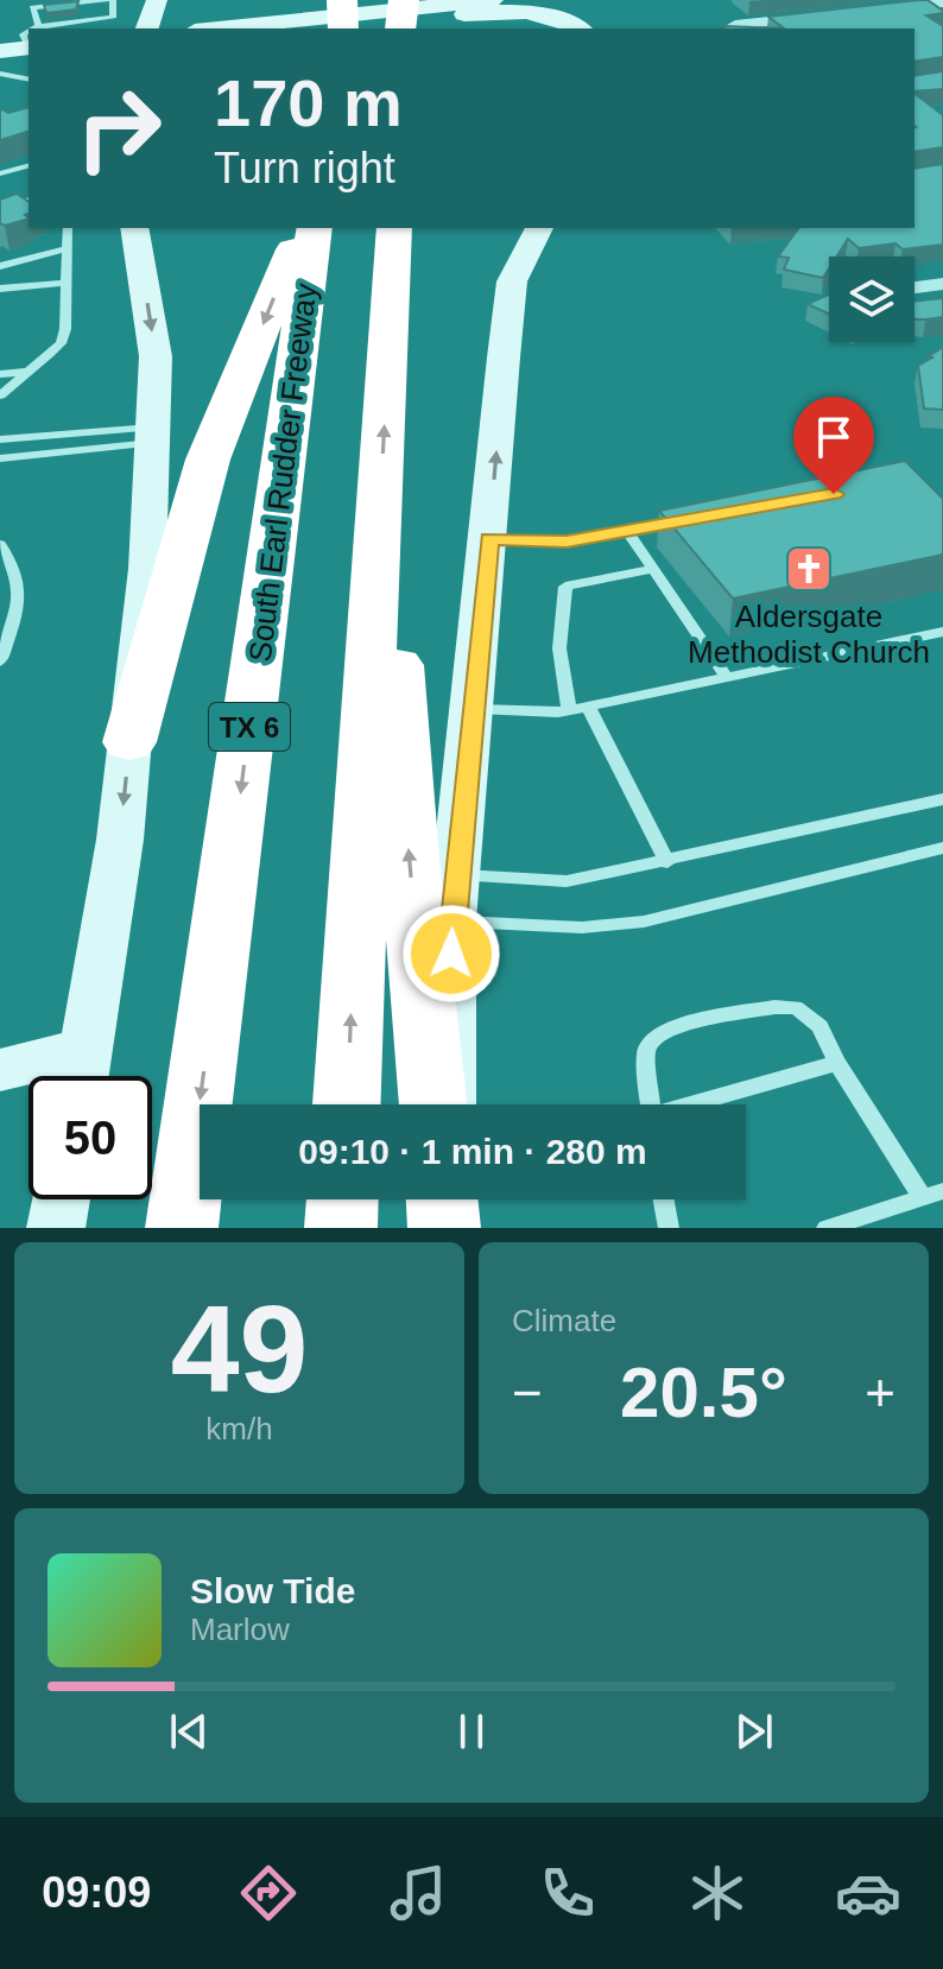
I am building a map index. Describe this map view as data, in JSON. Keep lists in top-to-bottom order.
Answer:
{
  "streets": {
    "highway": ["South Earl Rudder Freeway", "TX 6"]
  },
  "places": {
    "church": ["Aldersgate Methodist Church"]
  },
  "page": {
    "turn": ["170 m", "Turn right"],
    "limit": "50",
    "trip": "09:10 · 1 min · 280 m",
    "tile": [
      ["49", "km/h"],
      "Climate"
    ],
    "heat": ["−", "20.5°", "+"],
    "song": ["Slow Tide", "Marlow"],
    "tabs": "09:09"
  }
}
